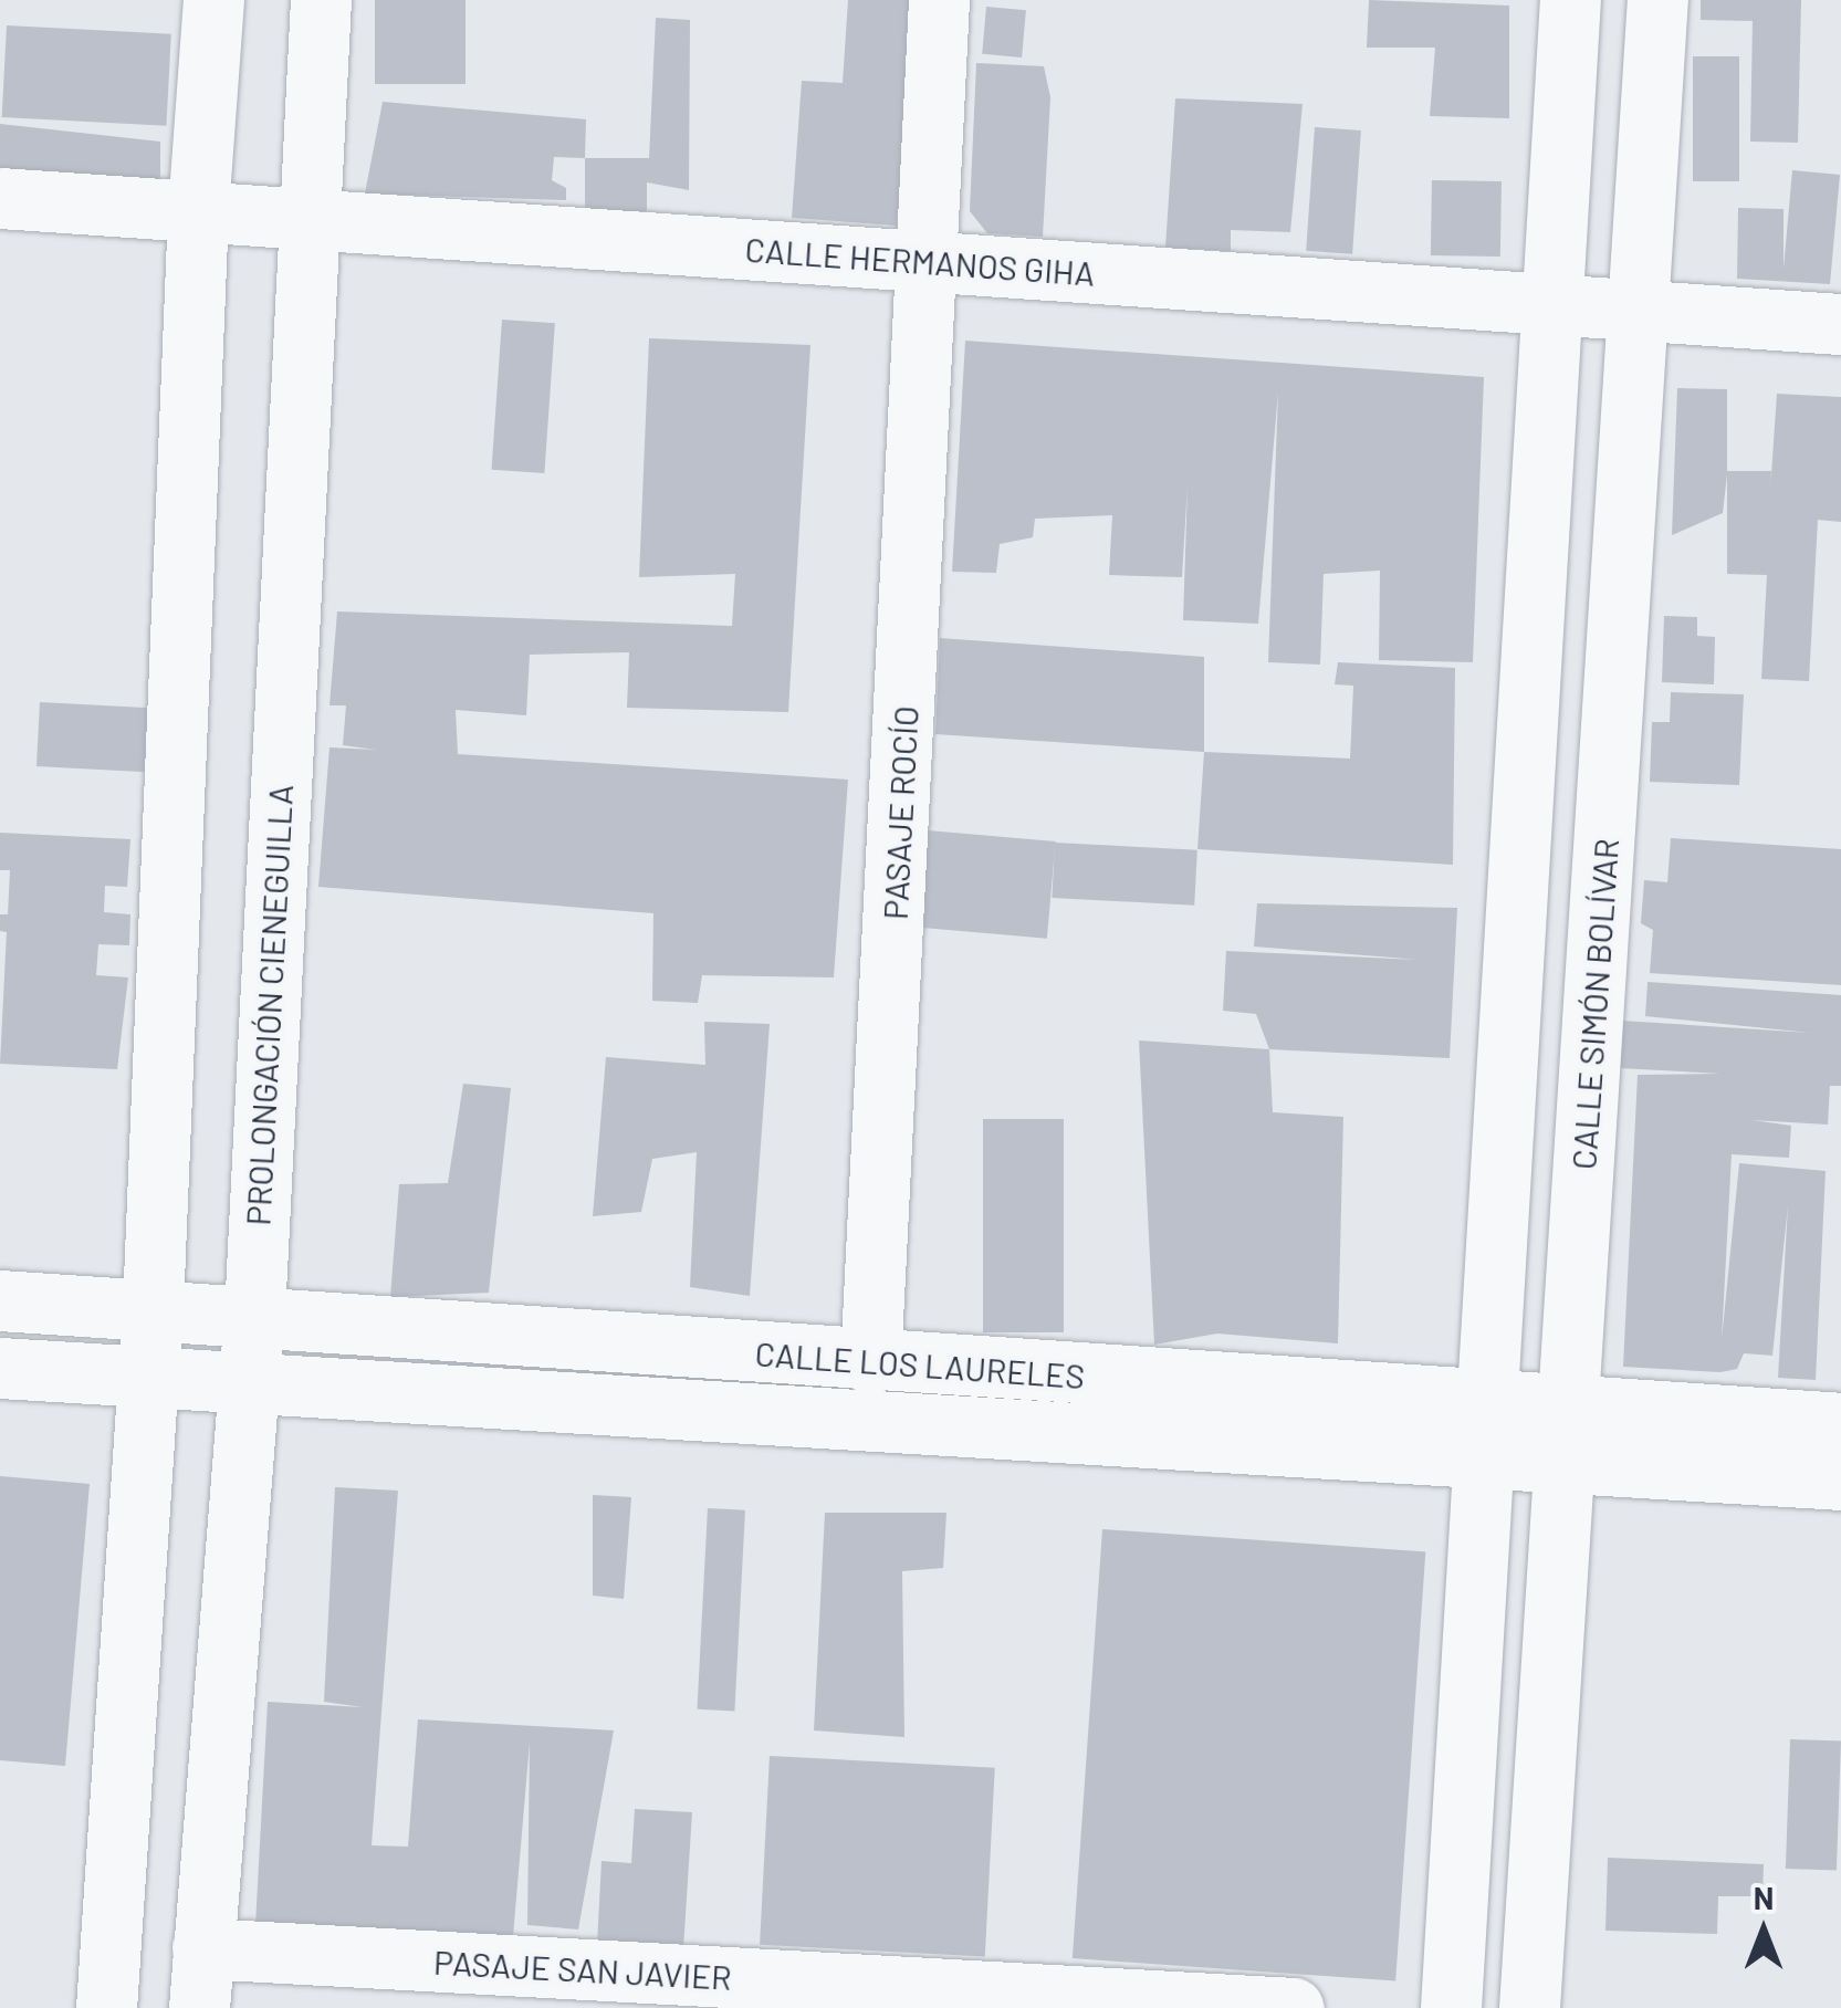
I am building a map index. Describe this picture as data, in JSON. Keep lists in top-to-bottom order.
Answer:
{
  "streets": {
    "street": [
      "CALLE HERMANOS GIHA",
      "PASAJE ROCÍO",
      "CALLE SIMÓN BOLÍVAR",
      "PROLONGACIÓN CIENEGUILLA",
      "CALLE LOS LAURELES",
      "PASAJE SAN JAVIER"
    ]
  },
  "crossings": [
    ["CALLE HERMANOS GIHA", "PASAJE ROCÍO"],
    ["CALLE HERMANOS GIHA", "CALLE SIMÓN BOLÍVAR"],
    ["CALLE HERMANOS GIHA", "PROLONGACIÓN CIENEGUILLA"],
    ["PASAJE ROCÍO", "CALLE LOS LAURELES"],
    ["CALLE SIMÓN BOLÍVAR", "CALLE LOS LAURELES"],
    ["PROLONGACIÓN CIENEGUILLA", "CALLE LOS LAURELES"],
    ["PROLONGACIÓN CIENEGUILLA", "PASAJE SAN JAVIER"]
  ],
  "north": "top"
}
